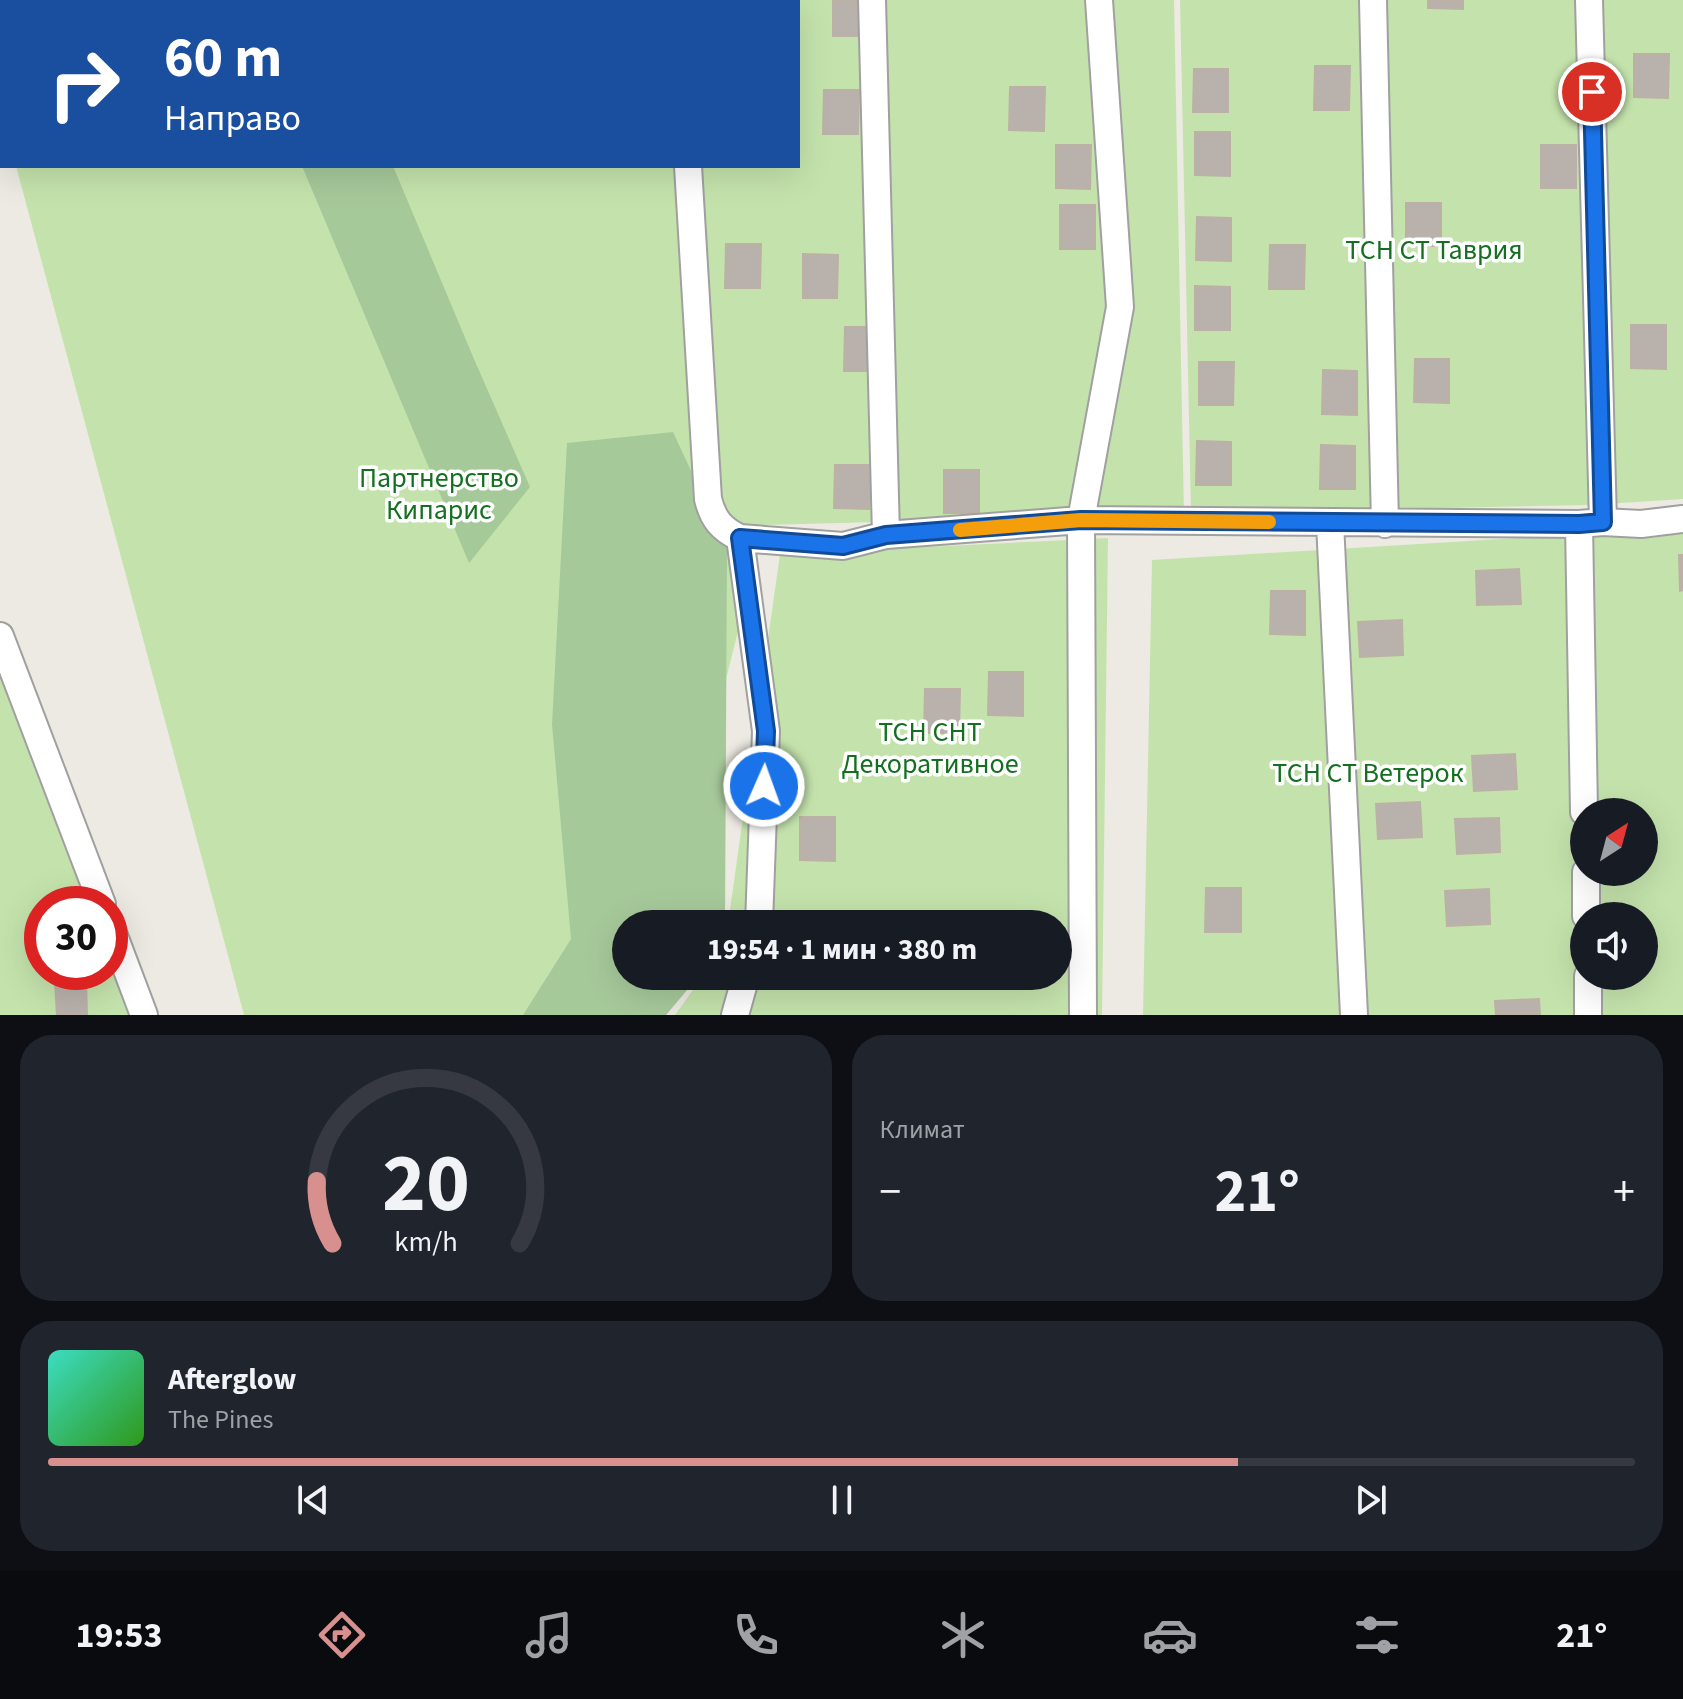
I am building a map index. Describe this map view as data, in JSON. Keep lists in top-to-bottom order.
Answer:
{
  "parks": [
    "ТСН СТ Таврия",
    "Партнерство Кипарис",
    "ТСН СНТ Декоративное",
    "ТСН СТ Ветерок"
  ],
  "north": "top right",
  "page": {
    "turn": ["60 m", "Направо"],
    "limit": "30",
    "trip": "19:54 · 1 мин · 380 m",
    "tile": "Климат",
    "heat": ["−", "21°", "+"],
    "song": ["Afterglow", "The Pines"],
    "tabs": ["19:53", "21°"],
    "gauge": ["20", "km/h"]
  }
}
